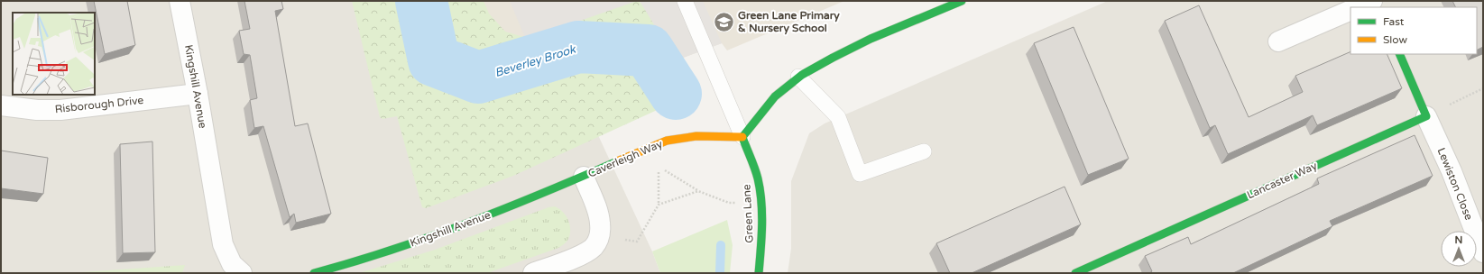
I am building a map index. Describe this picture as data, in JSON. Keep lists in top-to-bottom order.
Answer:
{
  "streets": {
    "street": [
      "Kingshill Avenue",
      "Risborough Drive",
      "Caverleigh Way",
      "Lancaster Way",
      "Lewiston Close",
      "Green Lane"
    ]
  },
  "crossings": [
    ["Kingshill Avenue", "Risborough Drive"],
    ["Kingshill Avenue", "Caverleigh Way"],
    ["Caverleigh Way", "Green Lane"],
    ["Lancaster Way", "Lewiston Close"]
  ],
  "water": ["Beverley Brook"],
  "places": {
    "school or university": ["Green Lane Primary & Nursery School"]
  },
  "legend": ["Fast", "Slow"],
  "north": "top"
}
